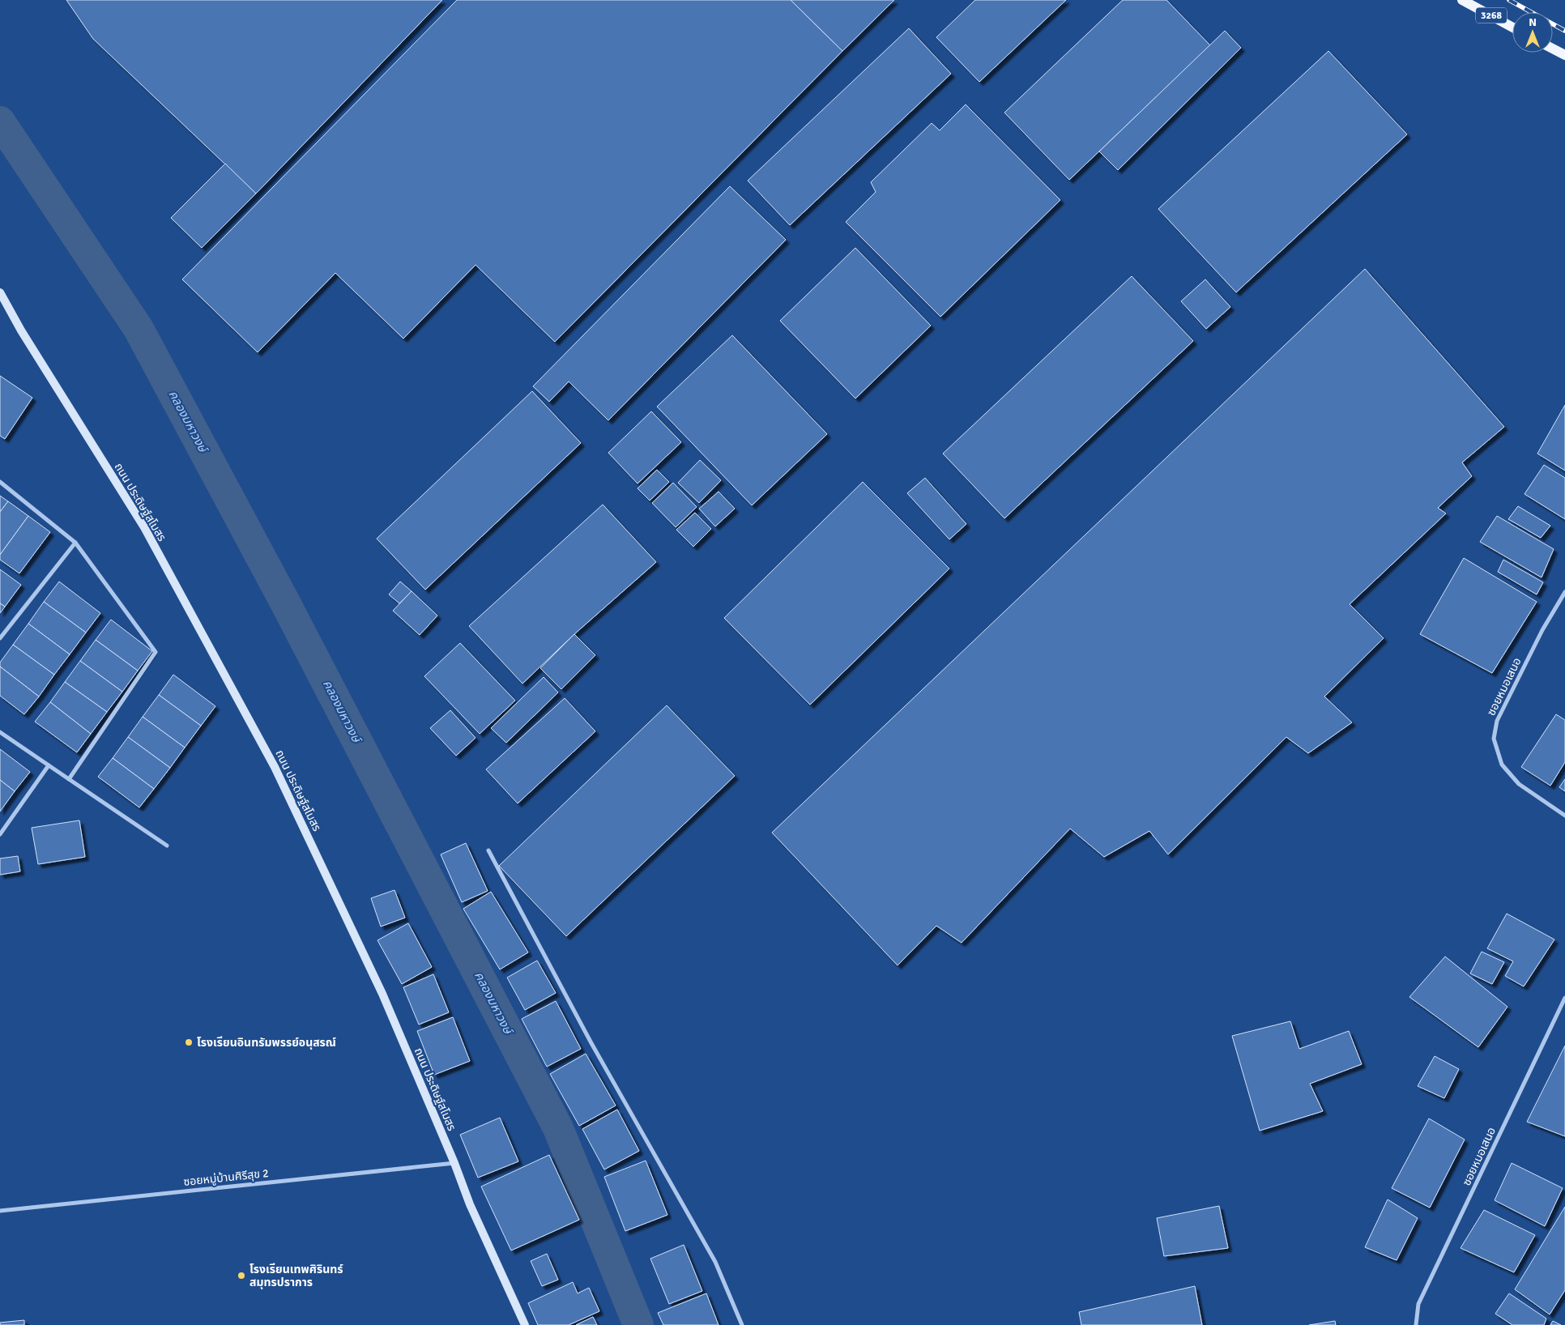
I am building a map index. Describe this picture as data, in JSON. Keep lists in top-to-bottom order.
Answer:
{
  "streets": {
    "main road": ["3268"],
    "street": ["ถนน ประดิษฐ์สโมสร", "ซอยหมอเสนอ", "ซอยหมู่บ้านศิรีสุข 2"]
  },
  "crossings": [
    ["ถนน ประดิษฐ์สโมสร", "ซอยหมู่บ้านศิรีสุข 2"]
  ],
  "water": ["คลองมหาวงษ์"],
  "places": ["โรงเรียนอินทรัมพรรย์อนุสรณ์", "โรงเรียนเทพศิรินทร์ สมุทรปราการ"],
  "north": "top"
}
